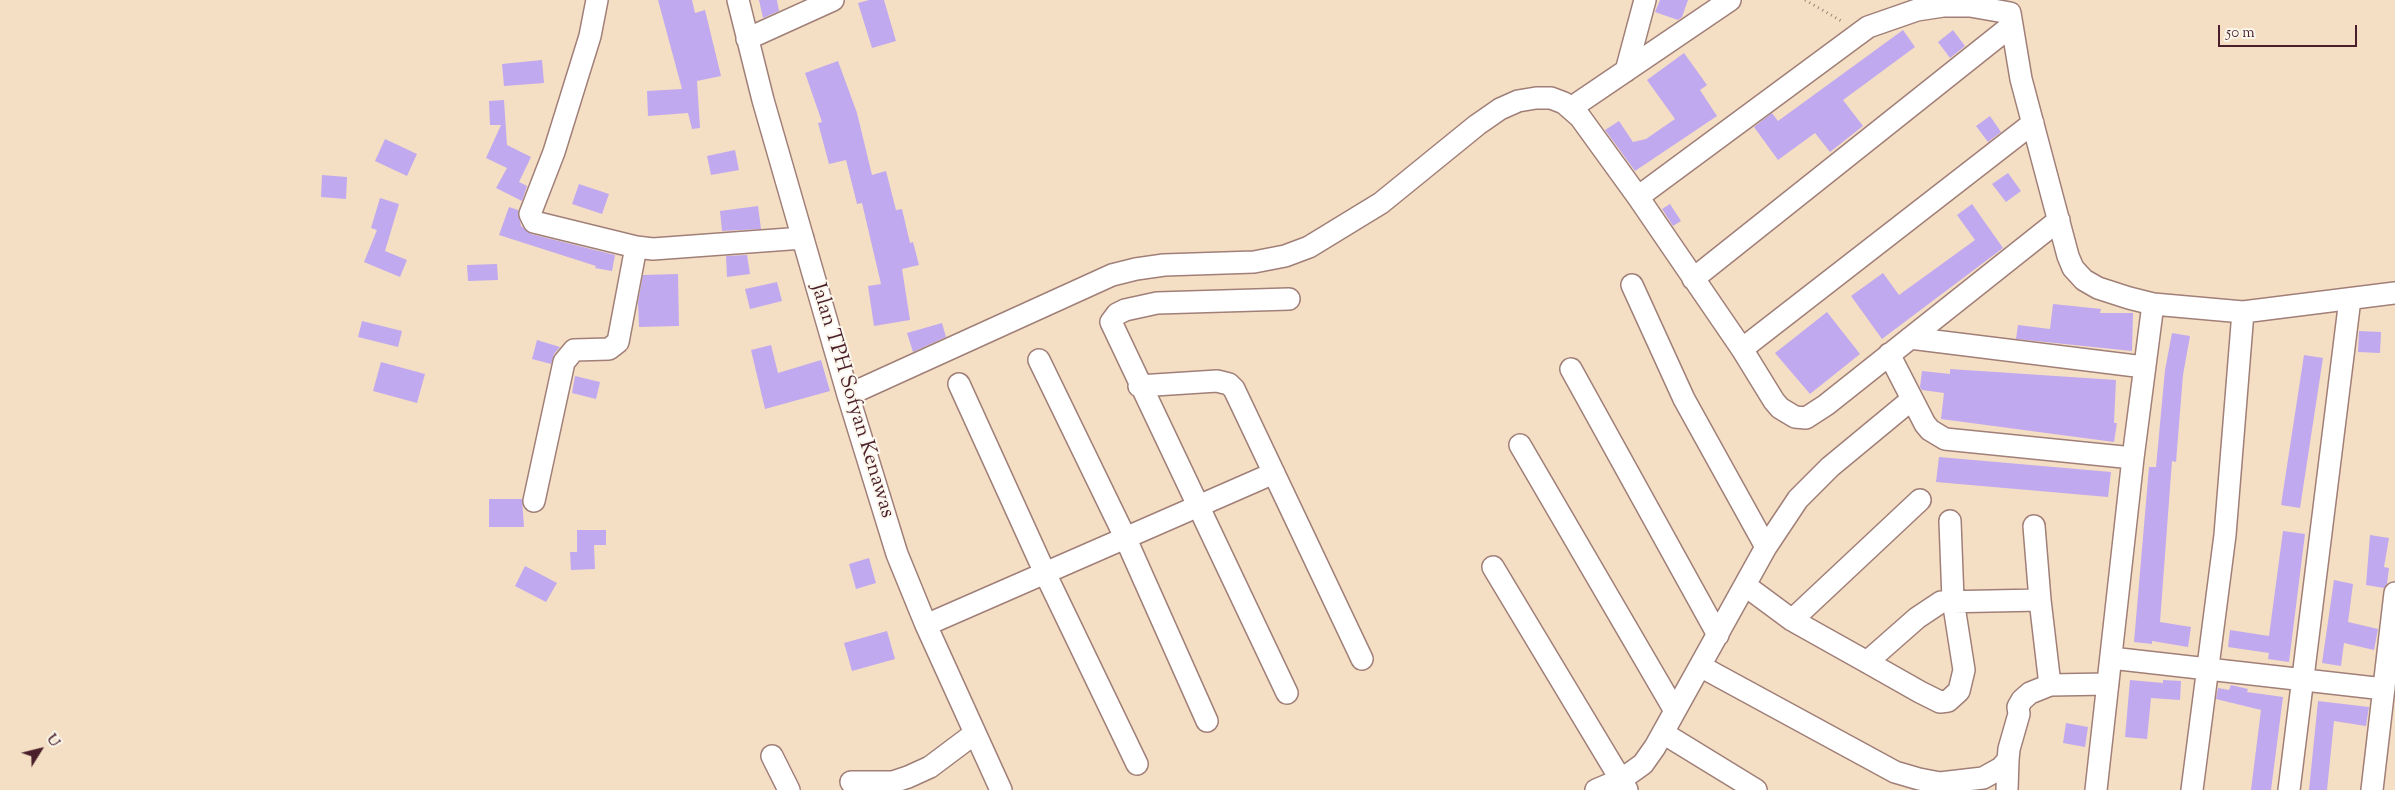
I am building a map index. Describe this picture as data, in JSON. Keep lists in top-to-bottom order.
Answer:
{
  "streets": {
    "street": ["Jalan TPH Sofyan Kenawas"]
  },
  "scale_bar": "50 m",
  "north": "top right"
}
